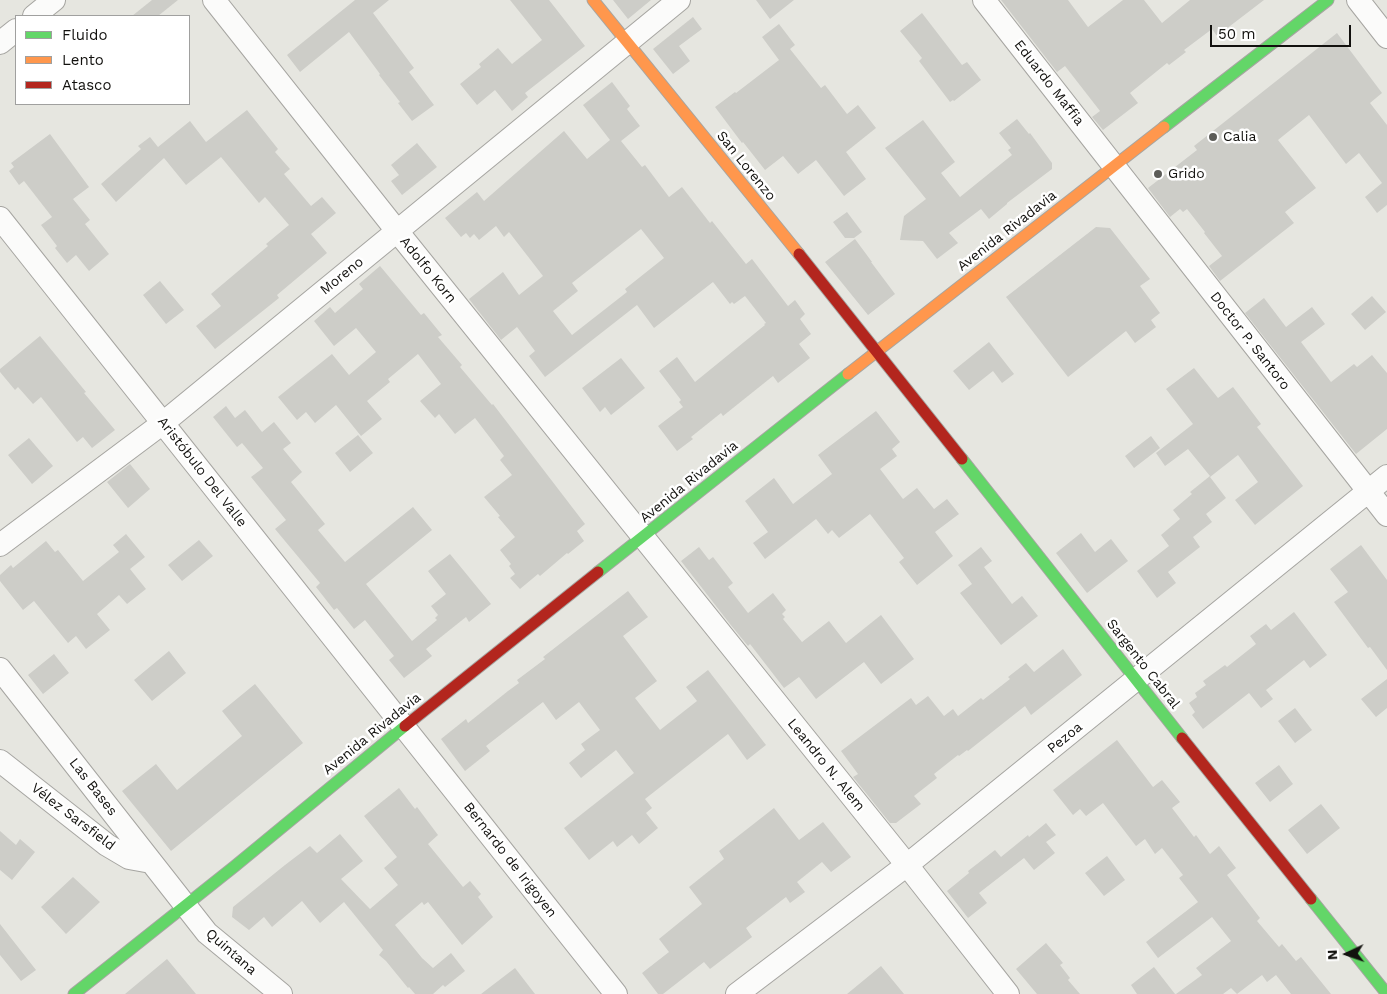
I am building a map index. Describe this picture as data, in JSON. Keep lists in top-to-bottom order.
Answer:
{
  "streets": {
    "main road": ["San Lorenzo", "Avenida Rivadavia", "Sargento Cabral"],
    "street": [
      "Eduardo Maffia",
      "Adolfo Korn",
      "Moreno",
      "Doctor P. Santoro",
      "Aristóbulo Del Valle",
      "Pezoa",
      "Leandro N. Alem",
      "Las Bases",
      "Vélez Sarsfield",
      "Bernardo de Irigoyen",
      "Quintana"
    ]
  },
  "crossings": [
    ["Eduardo Maffia", "Avenida Rivadavia"],
    ["Eduardo Maffia", "Doctor P. Santoro"],
    ["San Lorenzo", "Avenida Rivadavia"],
    ["San Lorenzo", "Moreno"],
    ["San Lorenzo", "Sargento Cabral"],
    ["Avenida Rivadavia", "Adolfo Korn"],
    ["Avenida Rivadavia", "Doctor P. Santoro"],
    ["Avenida Rivadavia", "Aristóbulo Del Valle"],
    ["Avenida Rivadavia", "Sargento Cabral"],
    ["Avenida Rivadavia", "Leandro N. Alem"],
    ["Avenida Rivadavia", "Las Bases"],
    ["Avenida Rivadavia", "Bernardo de Irigoyen"],
    ["Avenida Rivadavia", "Quintana"],
    ["Adolfo Korn", "Moreno"],
    ["Adolfo Korn", "Leandro N. Alem"],
    ["Moreno", "Aristóbulo Del Valle"],
    ["Doctor P. Santoro", "Pezoa"],
    ["Aristóbulo Del Valle", "Bernardo de Irigoyen"],
    ["Sargento Cabral", "Pezoa"],
    ["Pezoa", "Leandro N. Alem"],
    ["Las Bases", "Vélez Sarsfield"],
    ["Las Bases", "Quintana"]
  ],
  "places": ["Calia", "Grido"],
  "legend": ["Fluido", "Lento", "Atasco"],
  "scale_bar": "50 m",
  "north": "left"
}
